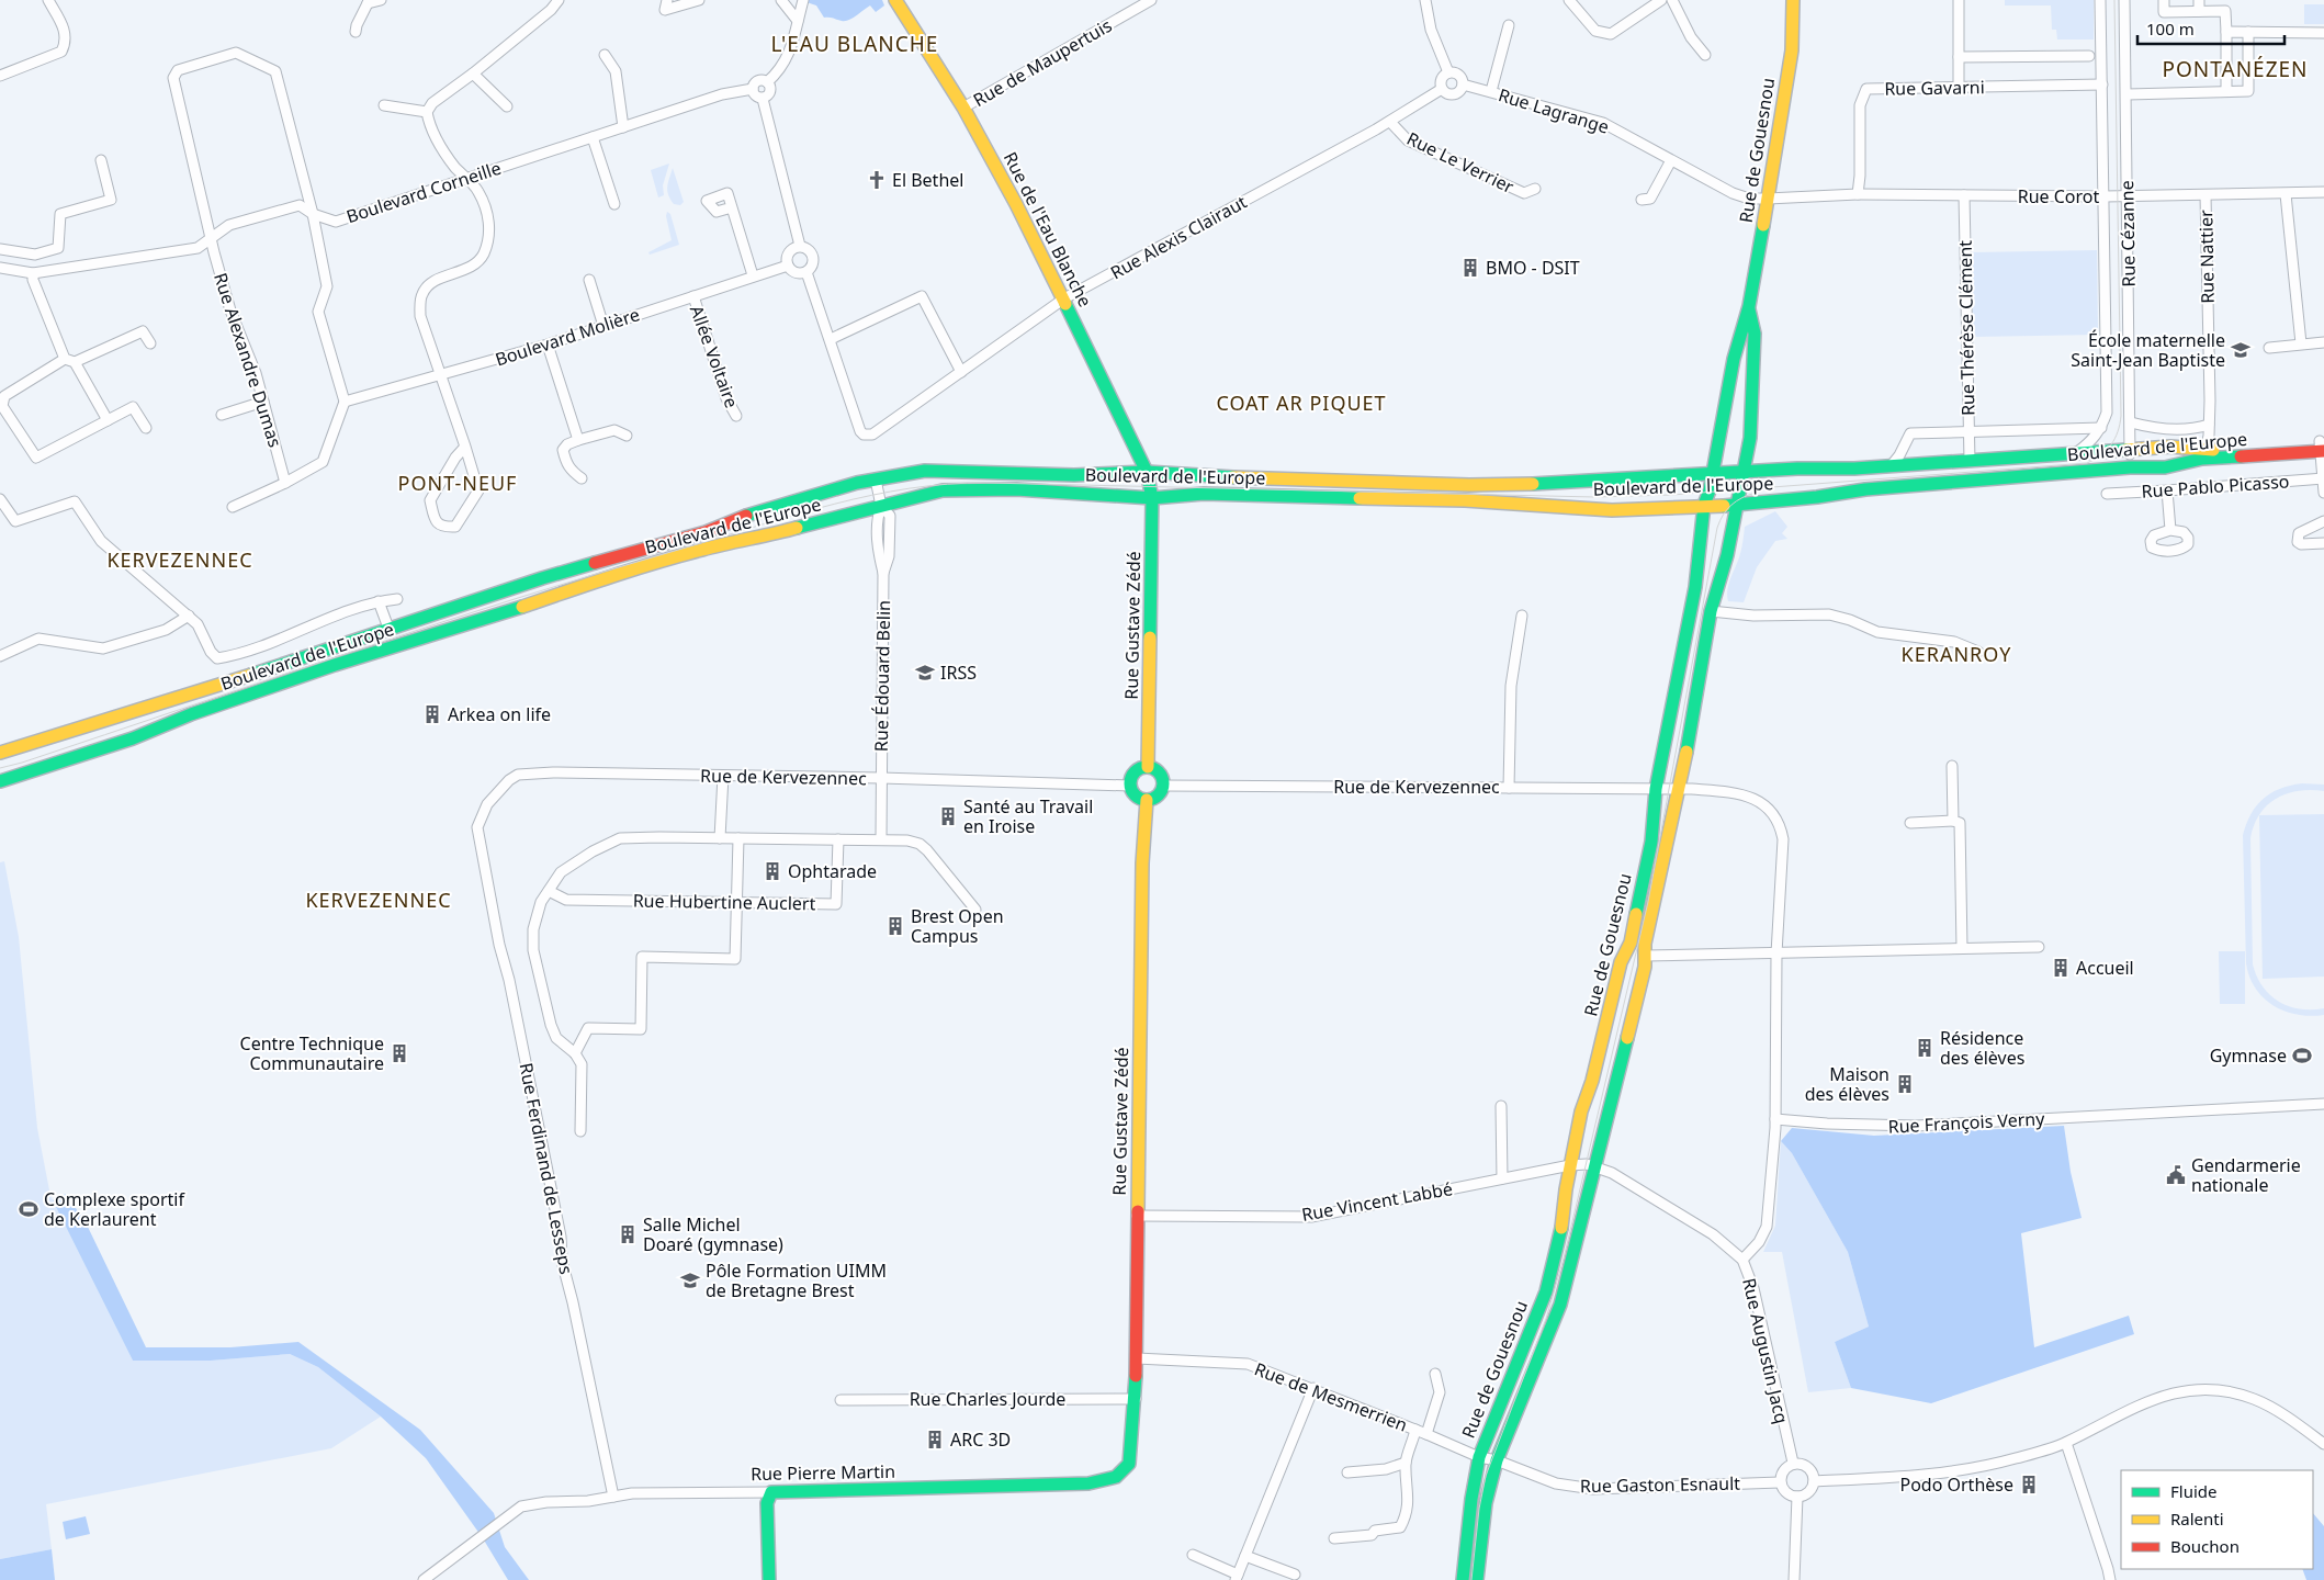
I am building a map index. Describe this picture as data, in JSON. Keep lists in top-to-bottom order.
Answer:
{
  "streets": {
    "main road": [
      "Rue de Gouesnou",
      "Rue de l'Eau Blanche",
      "Boulevard de l'Europe",
      "Rue Gustave Zédé",
      "Rue Pierre Martin"
    ],
    "street": [
      "Rue de Maupertuis",
      "Rue Gavarni",
      "Rue Lagrange",
      "Rue Le Verrier",
      "Boulevard Corneille",
      "Rue Corot",
      "Rue Cézanne",
      "Rue Alexis Clairaut",
      "Rue Nattier",
      "Rue Thérèse Clément",
      "Boulevard Molière",
      "Allée Voltaire",
      "Rue Alexandre Dumas",
      "Rue Pablo Picasso",
      "Rue Édouard Belin",
      "Rue de Kervezennec",
      "Rue Hubertine Auclert",
      "Rue François Verny",
      "Rue Ferdinand de Lesseps",
      "Rue Vincent Labbé",
      "Rue Augustin Jacq",
      "Rue de Mesmerrien",
      "Rue Charles Jourde",
      "Rue Gaston Esnault"
    ]
  },
  "crossings": [
    ["Rue de Maupertuis", "Rue de l'Eau Blanche"],
    ["Rue Gavarni", "Rue Corot"],
    ["Rue Gavarni", "Rue Cézanne"],
    ["Rue Lagrange", "Rue de Gouesnou"],
    ["Rue Lagrange", "Rue Alexis Clairaut"],
    ["Rue de Gouesnou", "Boulevard de l'Europe"],
    ["Rue de Gouesnou", "Rue de Kervezennec"],
    ["Rue de Gouesnou", "Rue Vincent Labbé"],
    ["Rue de Gouesnou", "Rue Augustin Jacq"],
    ["Rue de Gouesnou", "Rue de Mesmerrien"],
    ["Rue de Gouesnou", "Rue Gaston Esnault"],
    ["Rue Le Verrier", "Rue Alexis Clairaut"],
    ["Boulevard Corneille", "Rue Alexandre Dumas"],
    ["Rue Corot", "Rue Cézanne"],
    ["Rue Corot", "Rue Nattier"],
    ["Rue Corot", "Rue Thérèse Clément"],
    ["Rue de l'Eau Blanche", "Rue Alexis Clairaut"],
    ["Rue de l'Eau Blanche", "Boulevard de l'Europe"],
    ["Rue de l'Eau Blanche", "Rue Gustave Zédé"],
    ["Rue Cézanne", "Boulevard de l'Europe"],
    ["Rue Nattier", "Boulevard de l'Europe"],
    ["Rue Thérèse Clément", "Boulevard de l'Europe"],
    ["Boulevard Molière", "Allée Voltaire"],
    ["Boulevard de l'Europe", "Rue Gustave Zédé"],
    ["Boulevard de l'Europe", "Rue Édouard Belin"],
    ["Rue Gustave Zédé", "Rue de Kervezennec"],
    ["Rue Gustave Zédé", "Rue Vincent Labbé"],
    ["Rue Gustave Zédé", "Rue de Mesmerrien"],
    ["Rue Gustave Zédé", "Rue Charles Jourde"],
    ["Rue Gustave Zédé", "Rue Pierre Martin"],
    ["Rue Édouard Belin", "Rue de Kervezennec"],
    ["Rue de Kervezennec", "Rue Ferdinand de Lesseps"],
    ["Rue Ferdinand de Lesseps", "Rue Pierre Martin"],
    ["Rue Vincent Labbé", "Rue Augustin Jacq"],
    ["Rue Augustin Jacq", "Rue Gaston Esnault"],
    ["Rue de Mesmerrien", "Rue Gaston Esnault"]
  ],
  "districts": [
    "L'EAU BLANCHE",
    "PONTANÉZEN",
    "COAT AR PIQUET",
    "PONT-NEUF",
    "KERVEZENNEC",
    "KERANROY",
    "KERVEZENNEC"
  ],
  "places": {
    "church": ["El Bethel"],
    "building": [
      "BMO - DSIT",
      "Arkea on life",
      "Santé au Travail en Iroise",
      "Ophtarade",
      "Brest Open Campus",
      "Accueil",
      "Résidence des élèves",
      "Centre Technique Communautaire",
      "Maison des élèves",
      "Salle Michel Doaré (gymnase)",
      "ARC 3D",
      "Podo Orthèse"
    ],
    "school or university": ["École maternelle Saint-Jean Baptiste", "IRSS", "Pôle Formation UIMM de Bretagne Brest"],
    "sports": ["Gymnase", "Complexe sportif de Kerlaurent"],
    "public building": ["Gendarmerie nationale"]
  },
  "legend": ["Fluide", "Ralenti", "Bouchon"],
  "scale_bar": "100 m"
}
